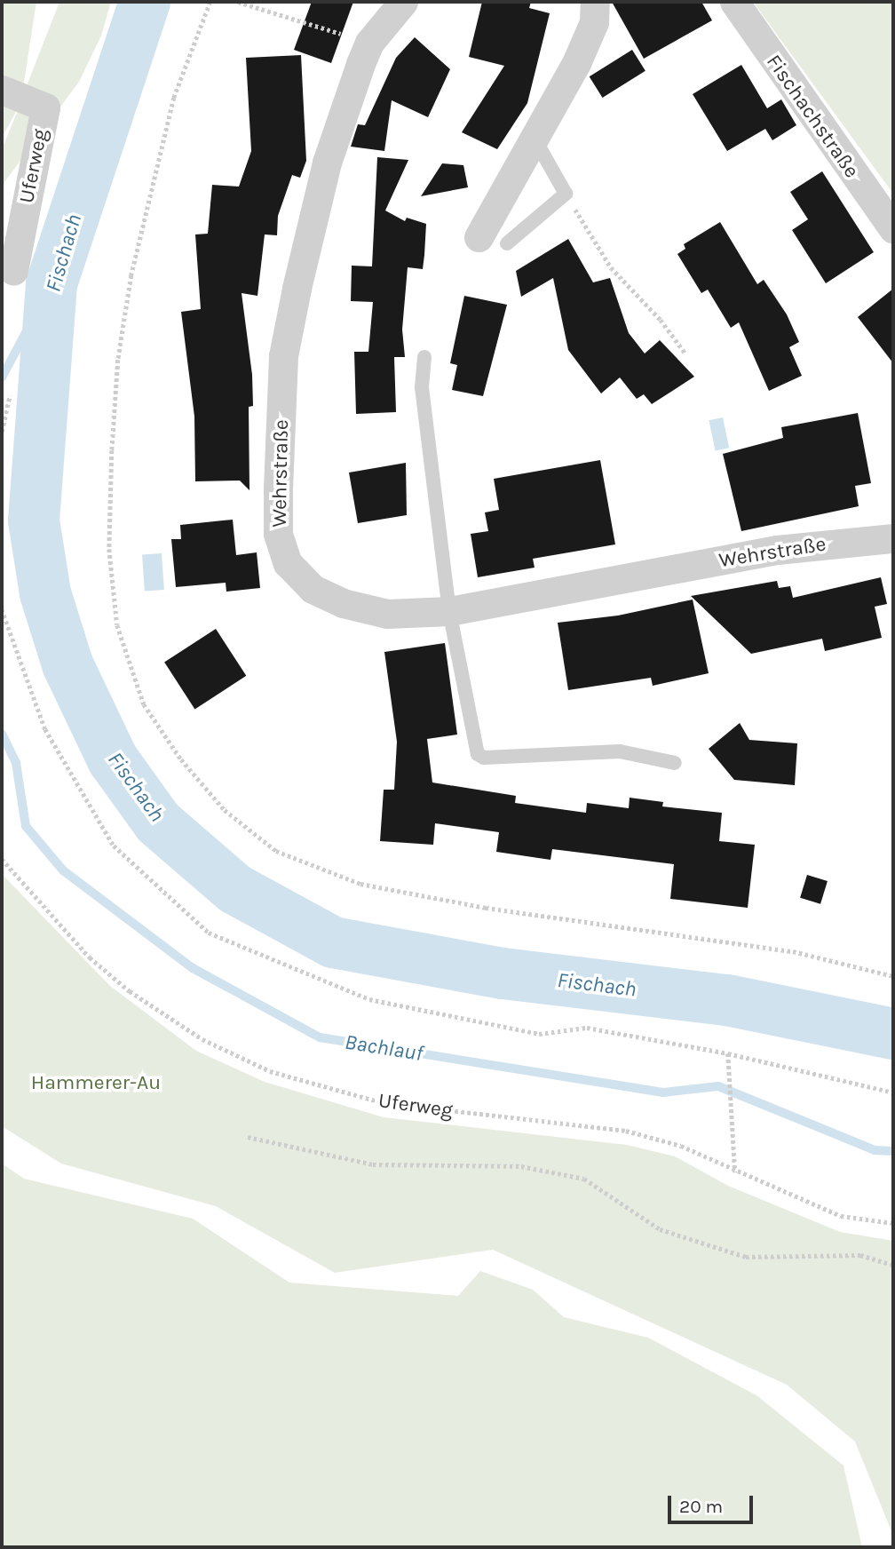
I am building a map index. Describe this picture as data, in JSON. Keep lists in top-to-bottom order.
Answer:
{
  "streets": {
    "street": ["Fischachstraße", "Uferweg", "Wehrstraße"]
  },
  "water": ["Fischach", "Bachlauf"],
  "parks": ["Hammerer-Au"],
  "scale_bar": "20 m"
}
